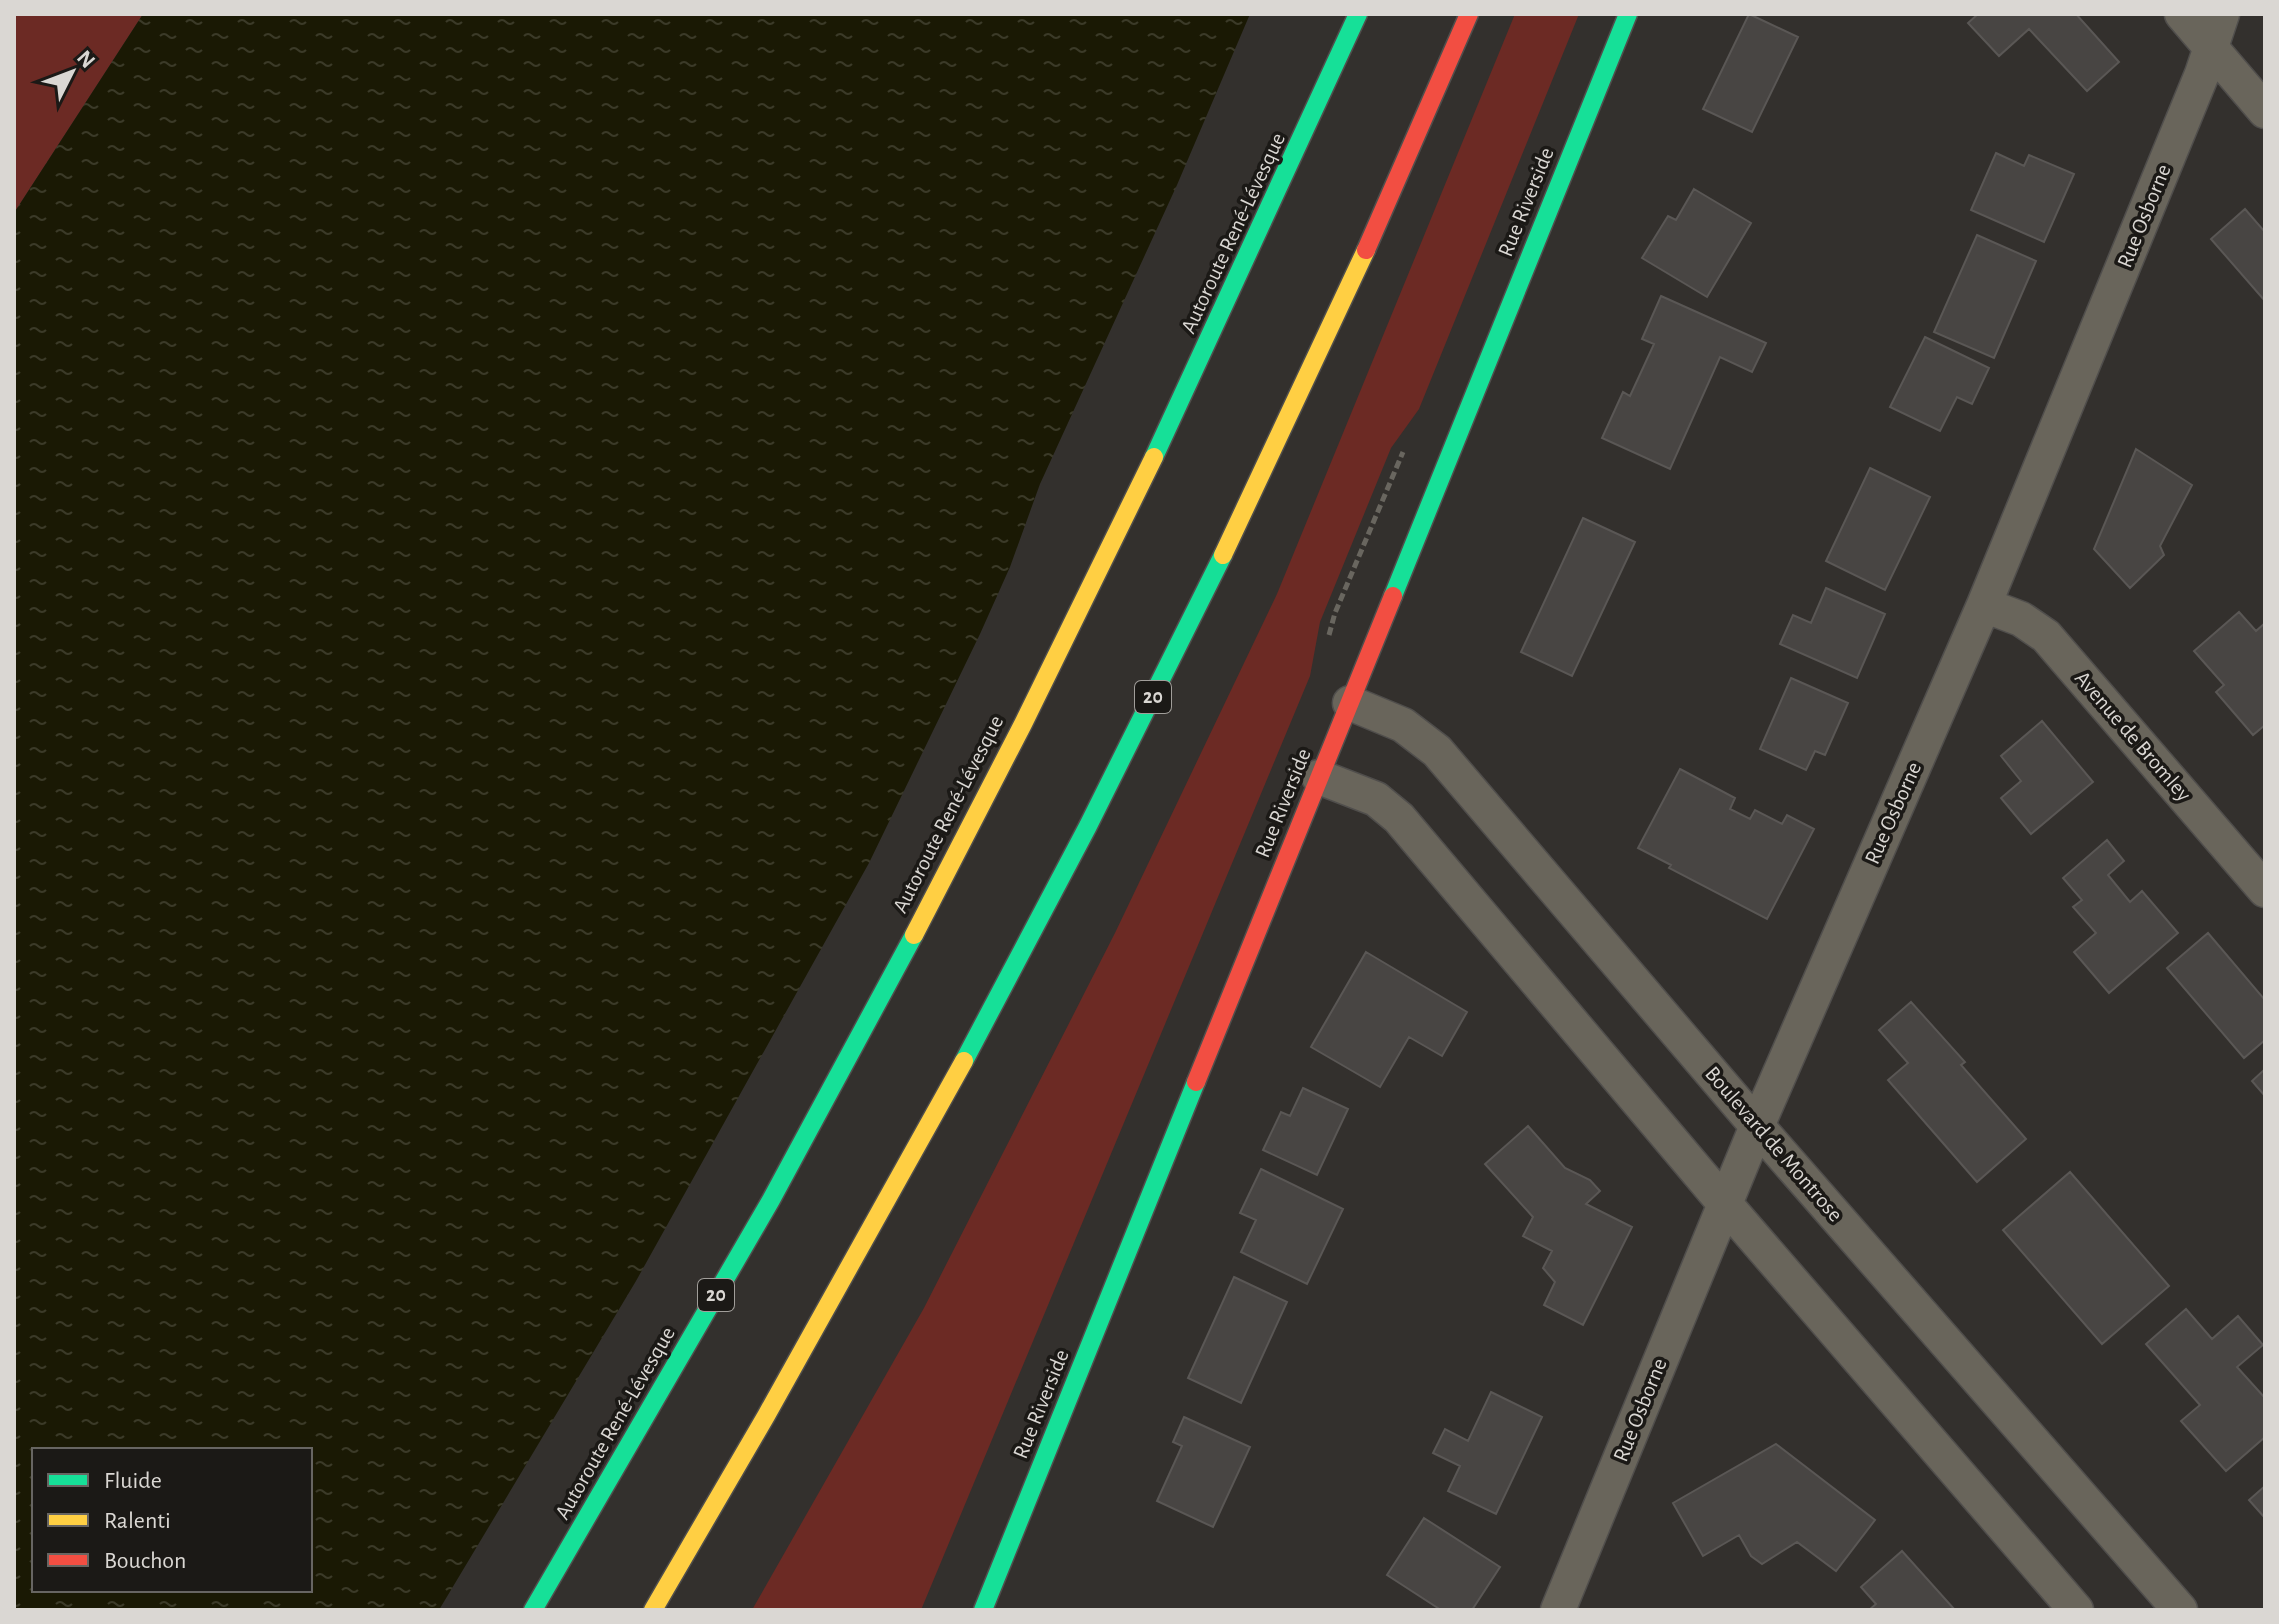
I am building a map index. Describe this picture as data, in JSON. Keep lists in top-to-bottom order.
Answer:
{
  "streets": {
    "main road": ["Rue Riverside", "Autoroute René-Lévesque", "20"],
    "street": ["Rue Osborne", "Avenue de Bromley", "Boulevard de Montrose"]
  },
  "crossings": [
    ["Rue Riverside", "Boulevard de Montrose"],
    ["Rue Osborne", "Avenue de Bromley"],
    ["Rue Osborne", "Boulevard de Montrose"]
  ],
  "legend": ["Fluide", "Ralenti", "Bouchon"],
  "north": "top right"
}
